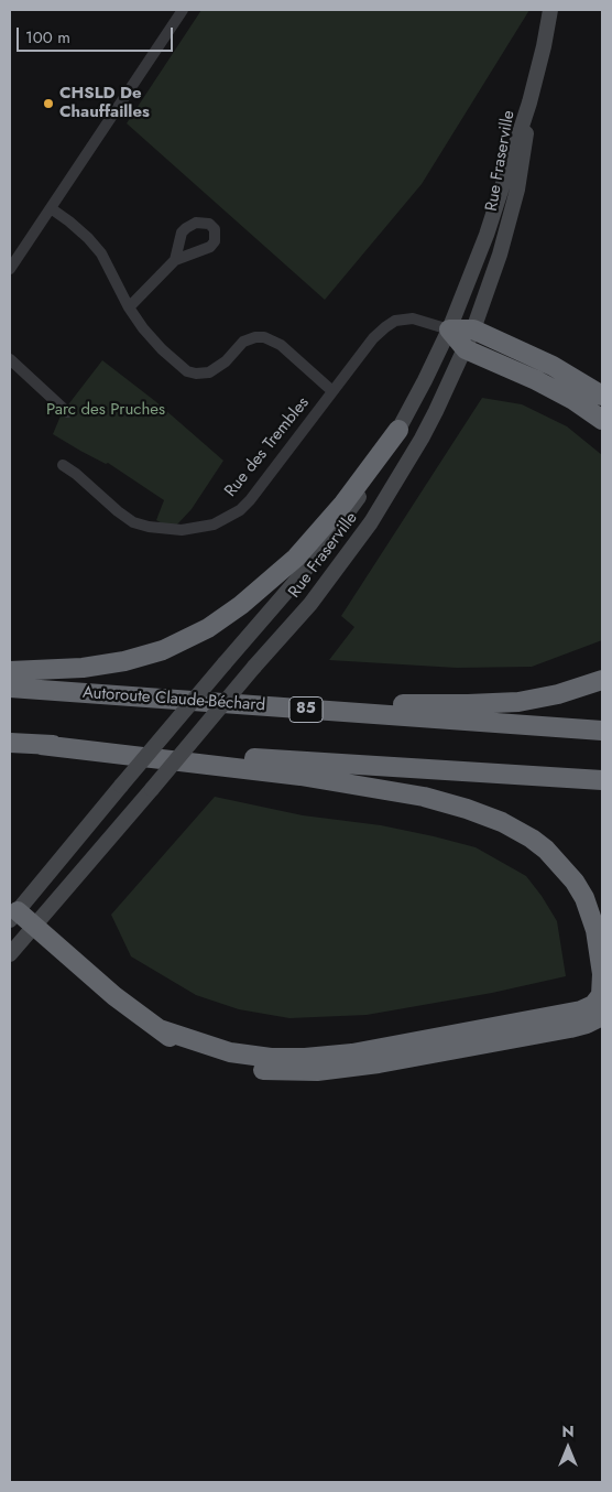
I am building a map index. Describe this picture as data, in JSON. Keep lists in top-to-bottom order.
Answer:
{
  "streets": {
    "highway": ["Autoroute Claude-Béchard", "85"],
    "main road": ["Rue Fraserville"],
    "street": ["Rue des Trembles"]
  },
  "crossings": [
    ["Rue Fraserville", "Rue des Trembles"]
  ],
  "parks": ["Parc des Pruches"],
  "places": ["CHSLD De Chauffailles"],
  "scale_bar": "100 m",
  "north": "top"
}
